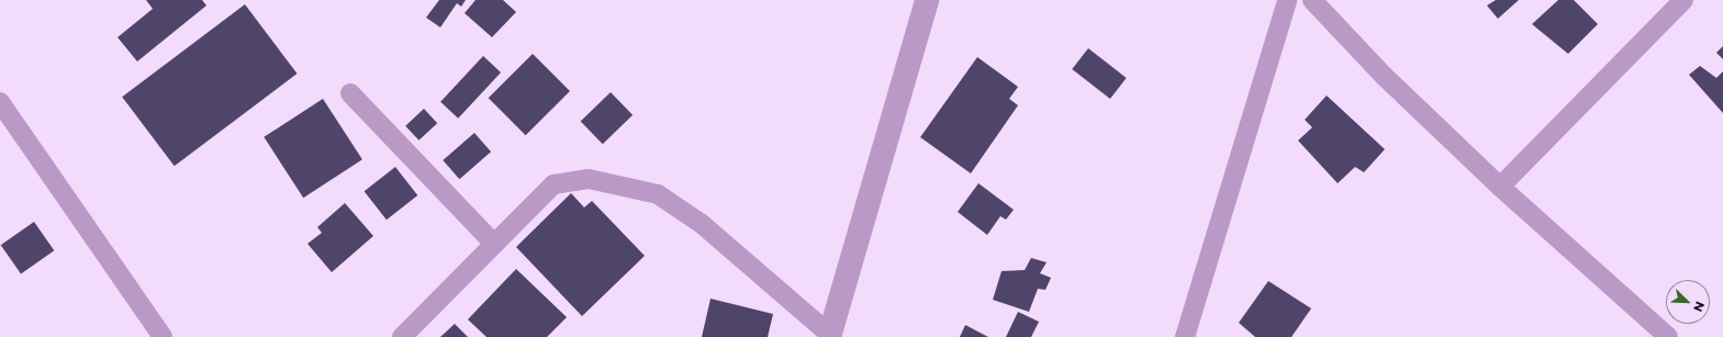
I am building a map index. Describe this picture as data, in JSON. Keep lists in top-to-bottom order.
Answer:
{
  "north": "bottom right"
}
